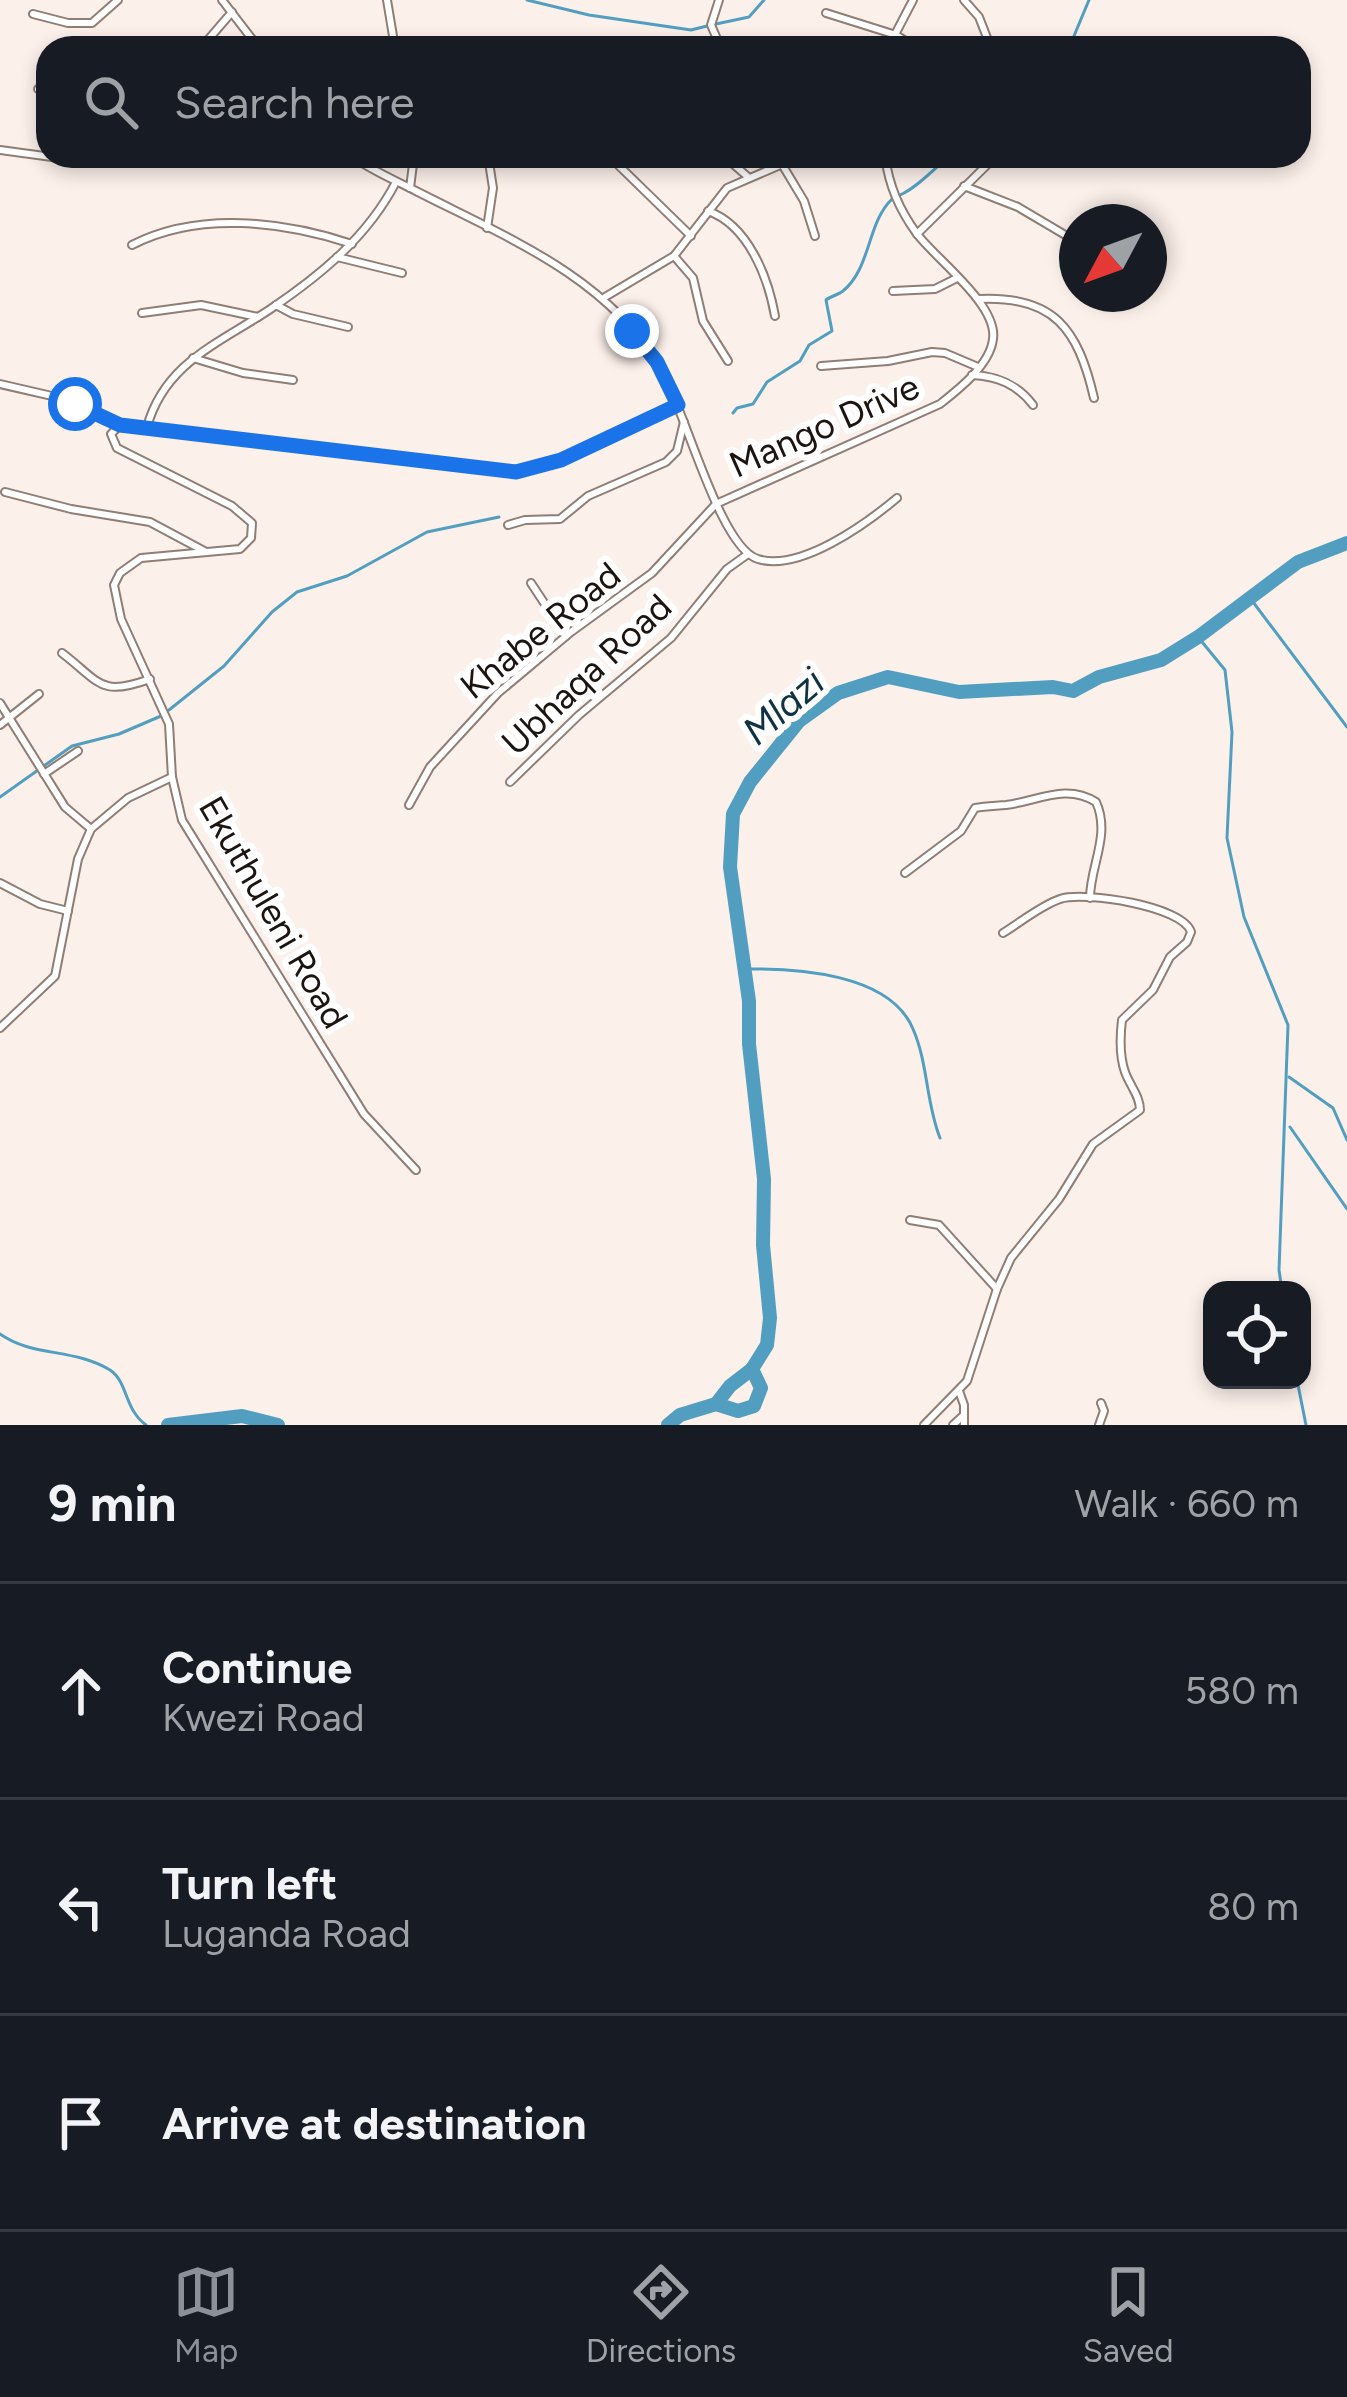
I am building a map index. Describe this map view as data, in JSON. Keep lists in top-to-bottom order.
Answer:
{
  "streets": {
    "street": [
      "Mango Drive",
      "Khabe Road",
      "Ubhaqa Road",
      "Ekuthuleni Road"
    ]
  },
  "crossings": [
    ["Mango Drive", "Khabe Road"]
  ],
  "water": ["Mlazi"],
  "north": "bottom left",
  "page": {
    "search": "Search here",
    "heading": ["9 min", "Walk · 660 m"],
    "list": [
      ["Continue", "Kwezi Road", "580 m"],
      ["Turn left", "Luganda Road", "80 m"],
      "Arrive at destination"
    ],
    "nav": ["Map", "Directions", "Saved"]
  }
}
